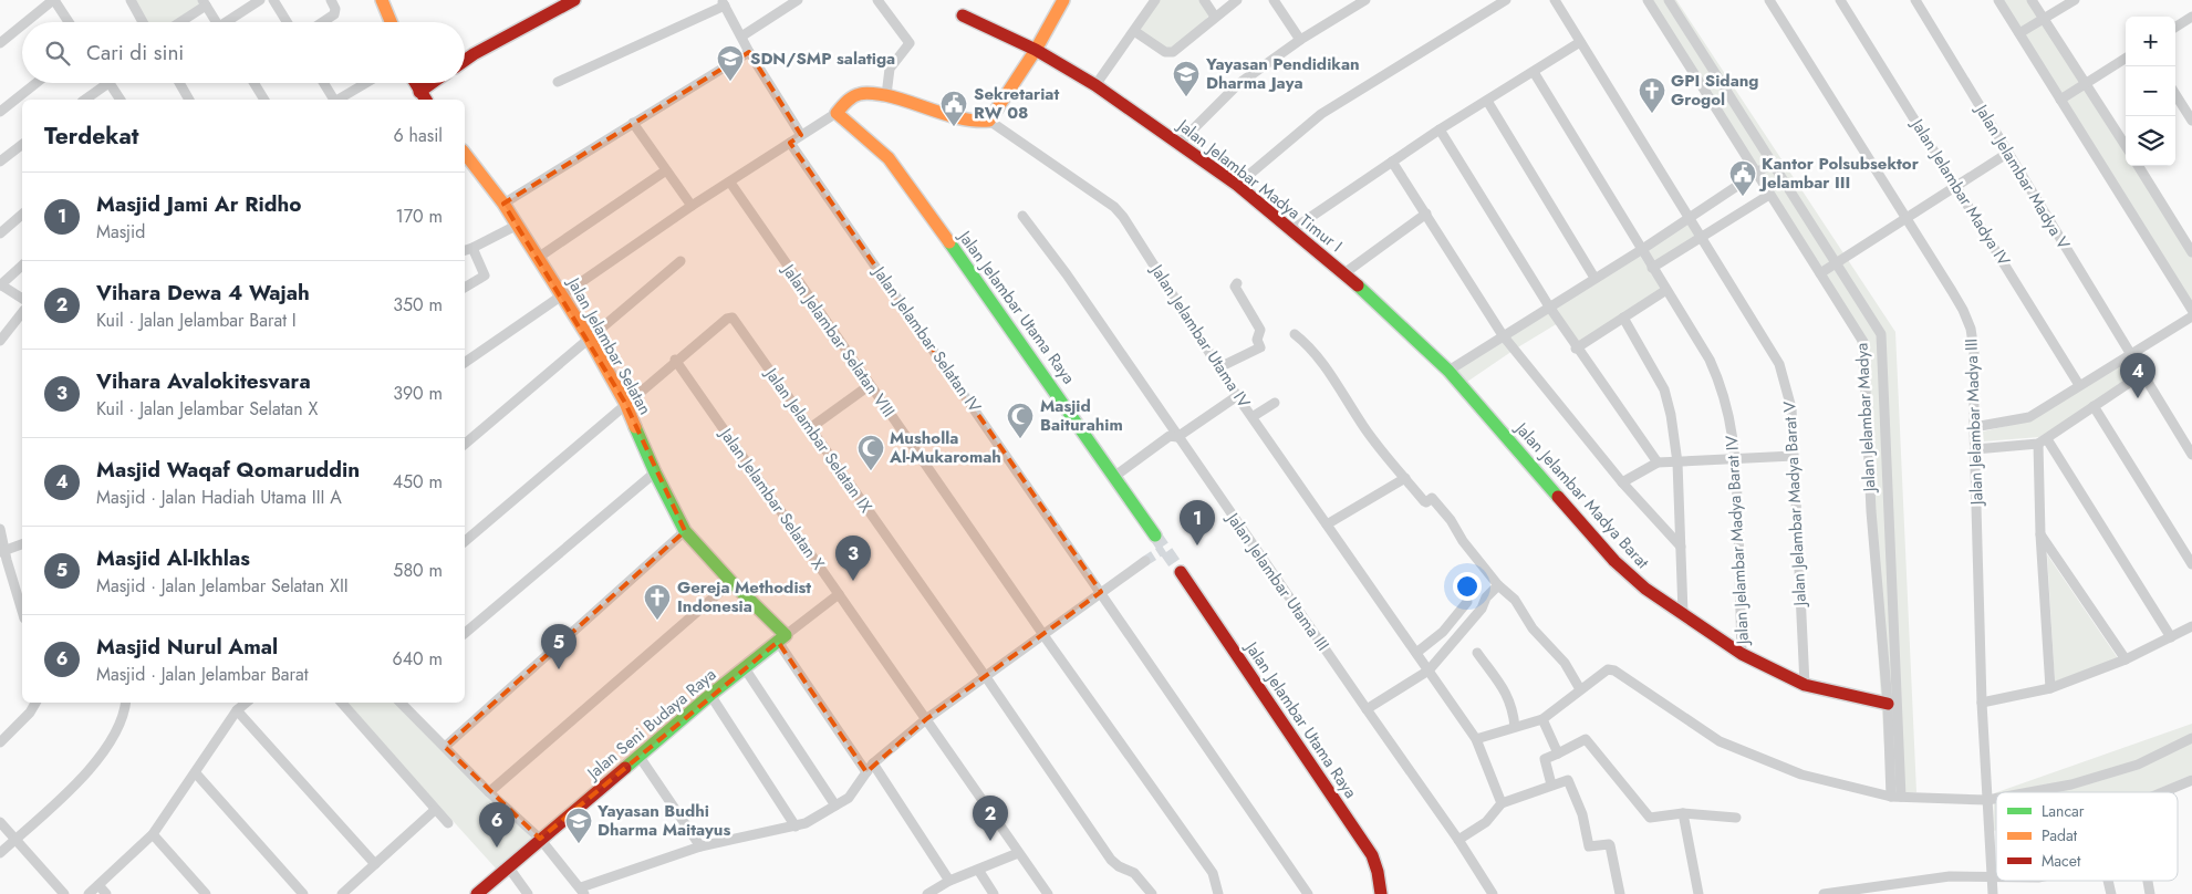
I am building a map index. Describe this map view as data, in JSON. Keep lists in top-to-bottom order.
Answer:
{
  "streets": {
    "street": [
      "Jalan Jelambar Madya V",
      "Jalan Jelambar Madya Timur I",
      "Jalan Jelambar Madya IV",
      "Jalan Jelambar Utama Raya",
      "Jalan Jelambar Utama IV",
      "Jalan Jelambar Selatan IV",
      "Jalan Jelambar Selatan VIII",
      "Jalan Jelambar Selatan",
      "Jalan Jelambar Madya",
      "Jalan Jelambar Madya III",
      "Jalan Jelambar Selatan IX",
      "Jalan Jelambar Madya Barat",
      "Jalan Jelambar Selatan X",
      "Jalan Jelambar Madya Barat V",
      "Jalan Jelambar Madya Barat IV",
      "Jalan Jelambar Utama III",
      "Jalan Seni Budaya Raya"
    ]
  },
  "crossings": [
    ["Jalan Jelambar Madya Timur I", "Jalan Jelambar Madya Barat"],
    ["Jalan Jelambar Selatan", "Jalan Seni Budaya Raya"],
    ["Jalan Jelambar Madya", "Jalan Jelambar Madya Barat"],
    ["Jalan Jelambar Selatan IX", "Jalan Jelambar Selatan X"],
    ["Jalan Jelambar Madya Barat", "Jalan Jelambar Madya Barat V"],
    ["Jalan Jelambar Madya Barat", "Jalan Jelambar Madya Barat IV"]
  ],
  "places": {
    "school or university": ["SDN/SMP salatiga", "Yayasan Pendidikan Dharma Jaya", "Yayasan Budhi Dharma Maitayus"],
    "church": ["GPI Sidang Grogol", "Gereja Methodist Indonesia"],
    "public building": ["Sekretariat RW 08", "Kantor Polsubsektor Jelambar III"],
    "mosque": ["Masjid Baiturahim", "Musholla Al-Mukaromah"]
  },
  "legend": ["Lancar", "Padat", "Macet"],
  "page": {
    "map_buttons": ["+", "−"],
    "search": "Cari di sini",
    "heading": ["Terdekat", "6 hasil"],
    "list": [
      {
        "mark": "1",
        "name": "Masjid Jami Ar Ridho",
        "note": "Masjid",
        "value": "170 m"
      },
      {
        "mark": "2",
        "name": "Vihara Dewa 4 Wajah",
        "note": "Kuil · Jalan Jelambar Barat I",
        "value": "350 m"
      },
      {
        "mark": "3",
        "name": "Vihara Avalokitesvara",
        "note": "Kuil · Jalan Jelambar Selatan X",
        "value": "390 m"
      },
      {
        "mark": "4",
        "name": "Masjid Waqaf Qomaruddin",
        "note": "Masjid · Jalan Hadiah Utama III A",
        "value": "450 m"
      },
      {
        "mark": "5",
        "name": "Masjid Al-Ikhlas",
        "note": "Masjid · Jalan Jelambar Selatan XII",
        "value": "580 m"
      },
      {
        "mark": "6",
        "name": "Masjid Nurul Amal",
        "note": "Masjid · Jalan Jelambar Barat",
        "value": "640 m"
      }
    ],
    "pins": [
      "4",
      "1",
      "3",
      "5",
      "2",
      "6"
    ]
  }
}
